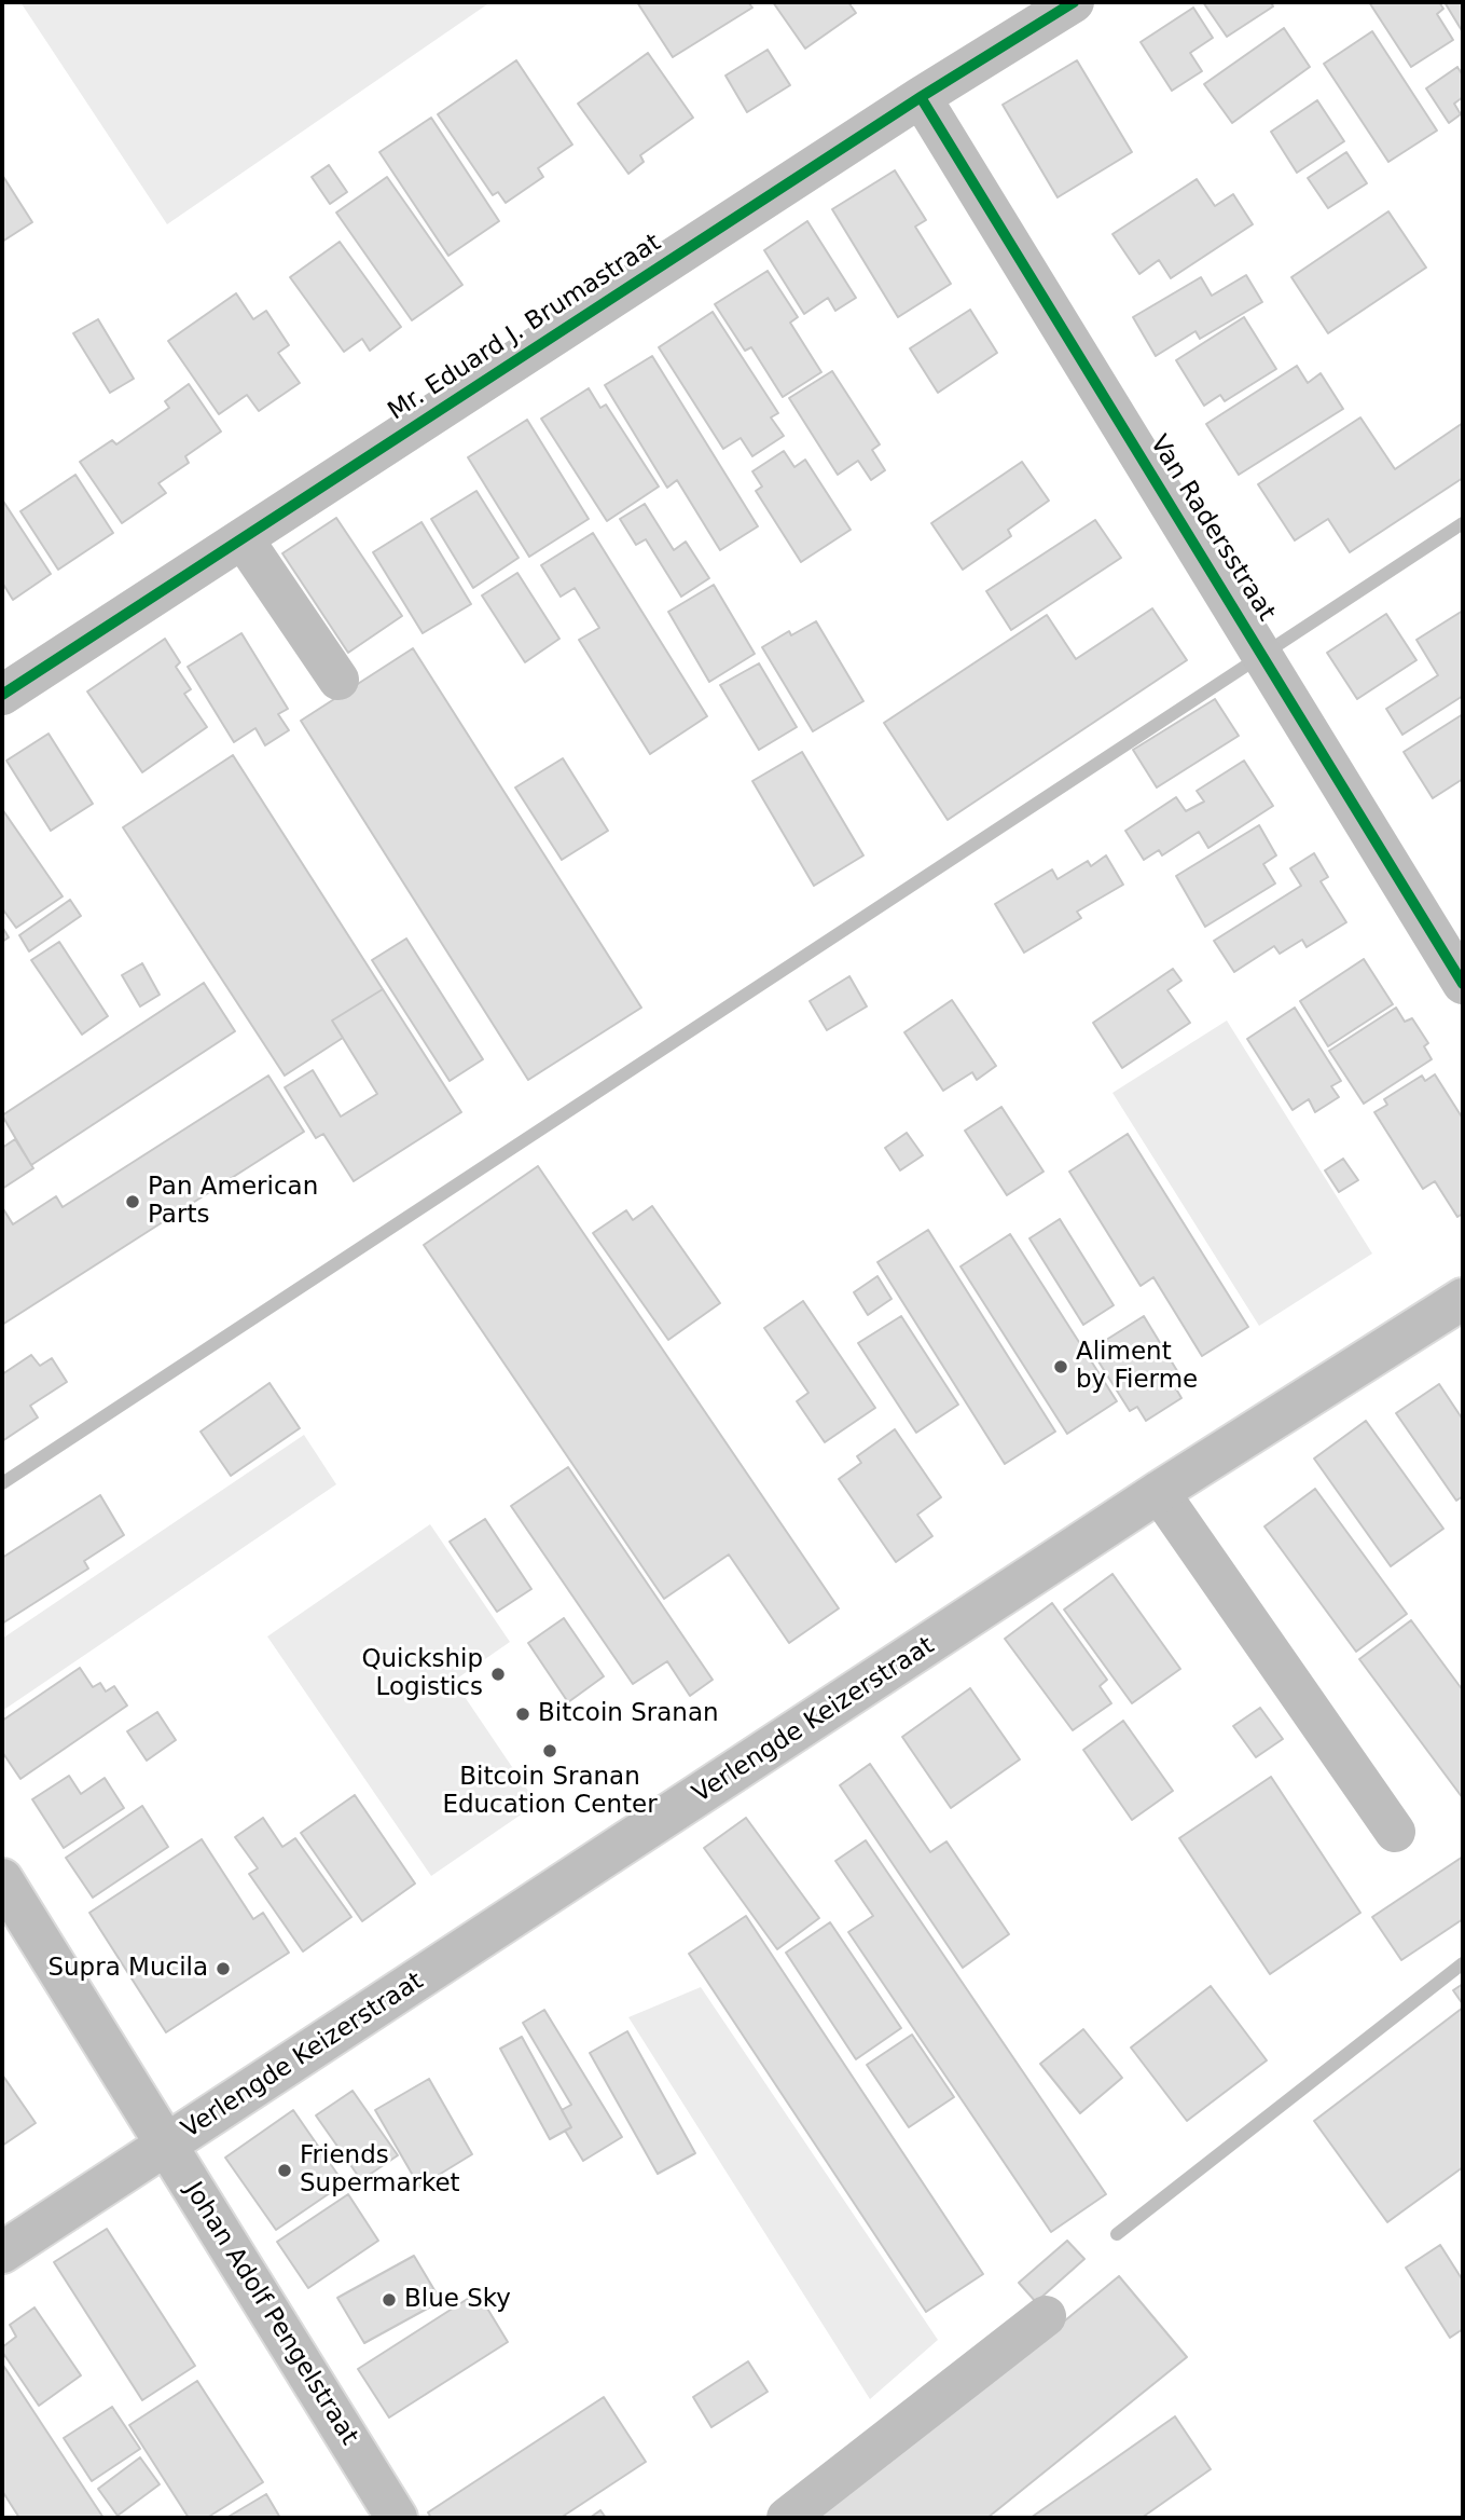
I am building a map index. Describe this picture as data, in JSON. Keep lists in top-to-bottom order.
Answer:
{
  "streets": {
    "main road": [
      "Mr. Eduard J. Brumastraat",
      "Van Radersstraat",
      "Verlengde Keizerstraat",
      "Johan Adolf Pengelstraat"
    ]
  },
  "crossings": [
    ["Mr. Eduard J. Brumastraat", "Van Radersstraat"],
    ["Verlengde Keizerstraat", "Johan Adolf Pengelstraat"]
  ],
  "places": [
    "Pan American Parts",
    "Aliment by Fierme",
    "Quickship Logistics",
    "Bitcoin Sranan",
    "Bitcoin Sranan Education Center",
    "Supra Mucila",
    "Friends Supermarket",
    "Blue Sky"
  ]
}
